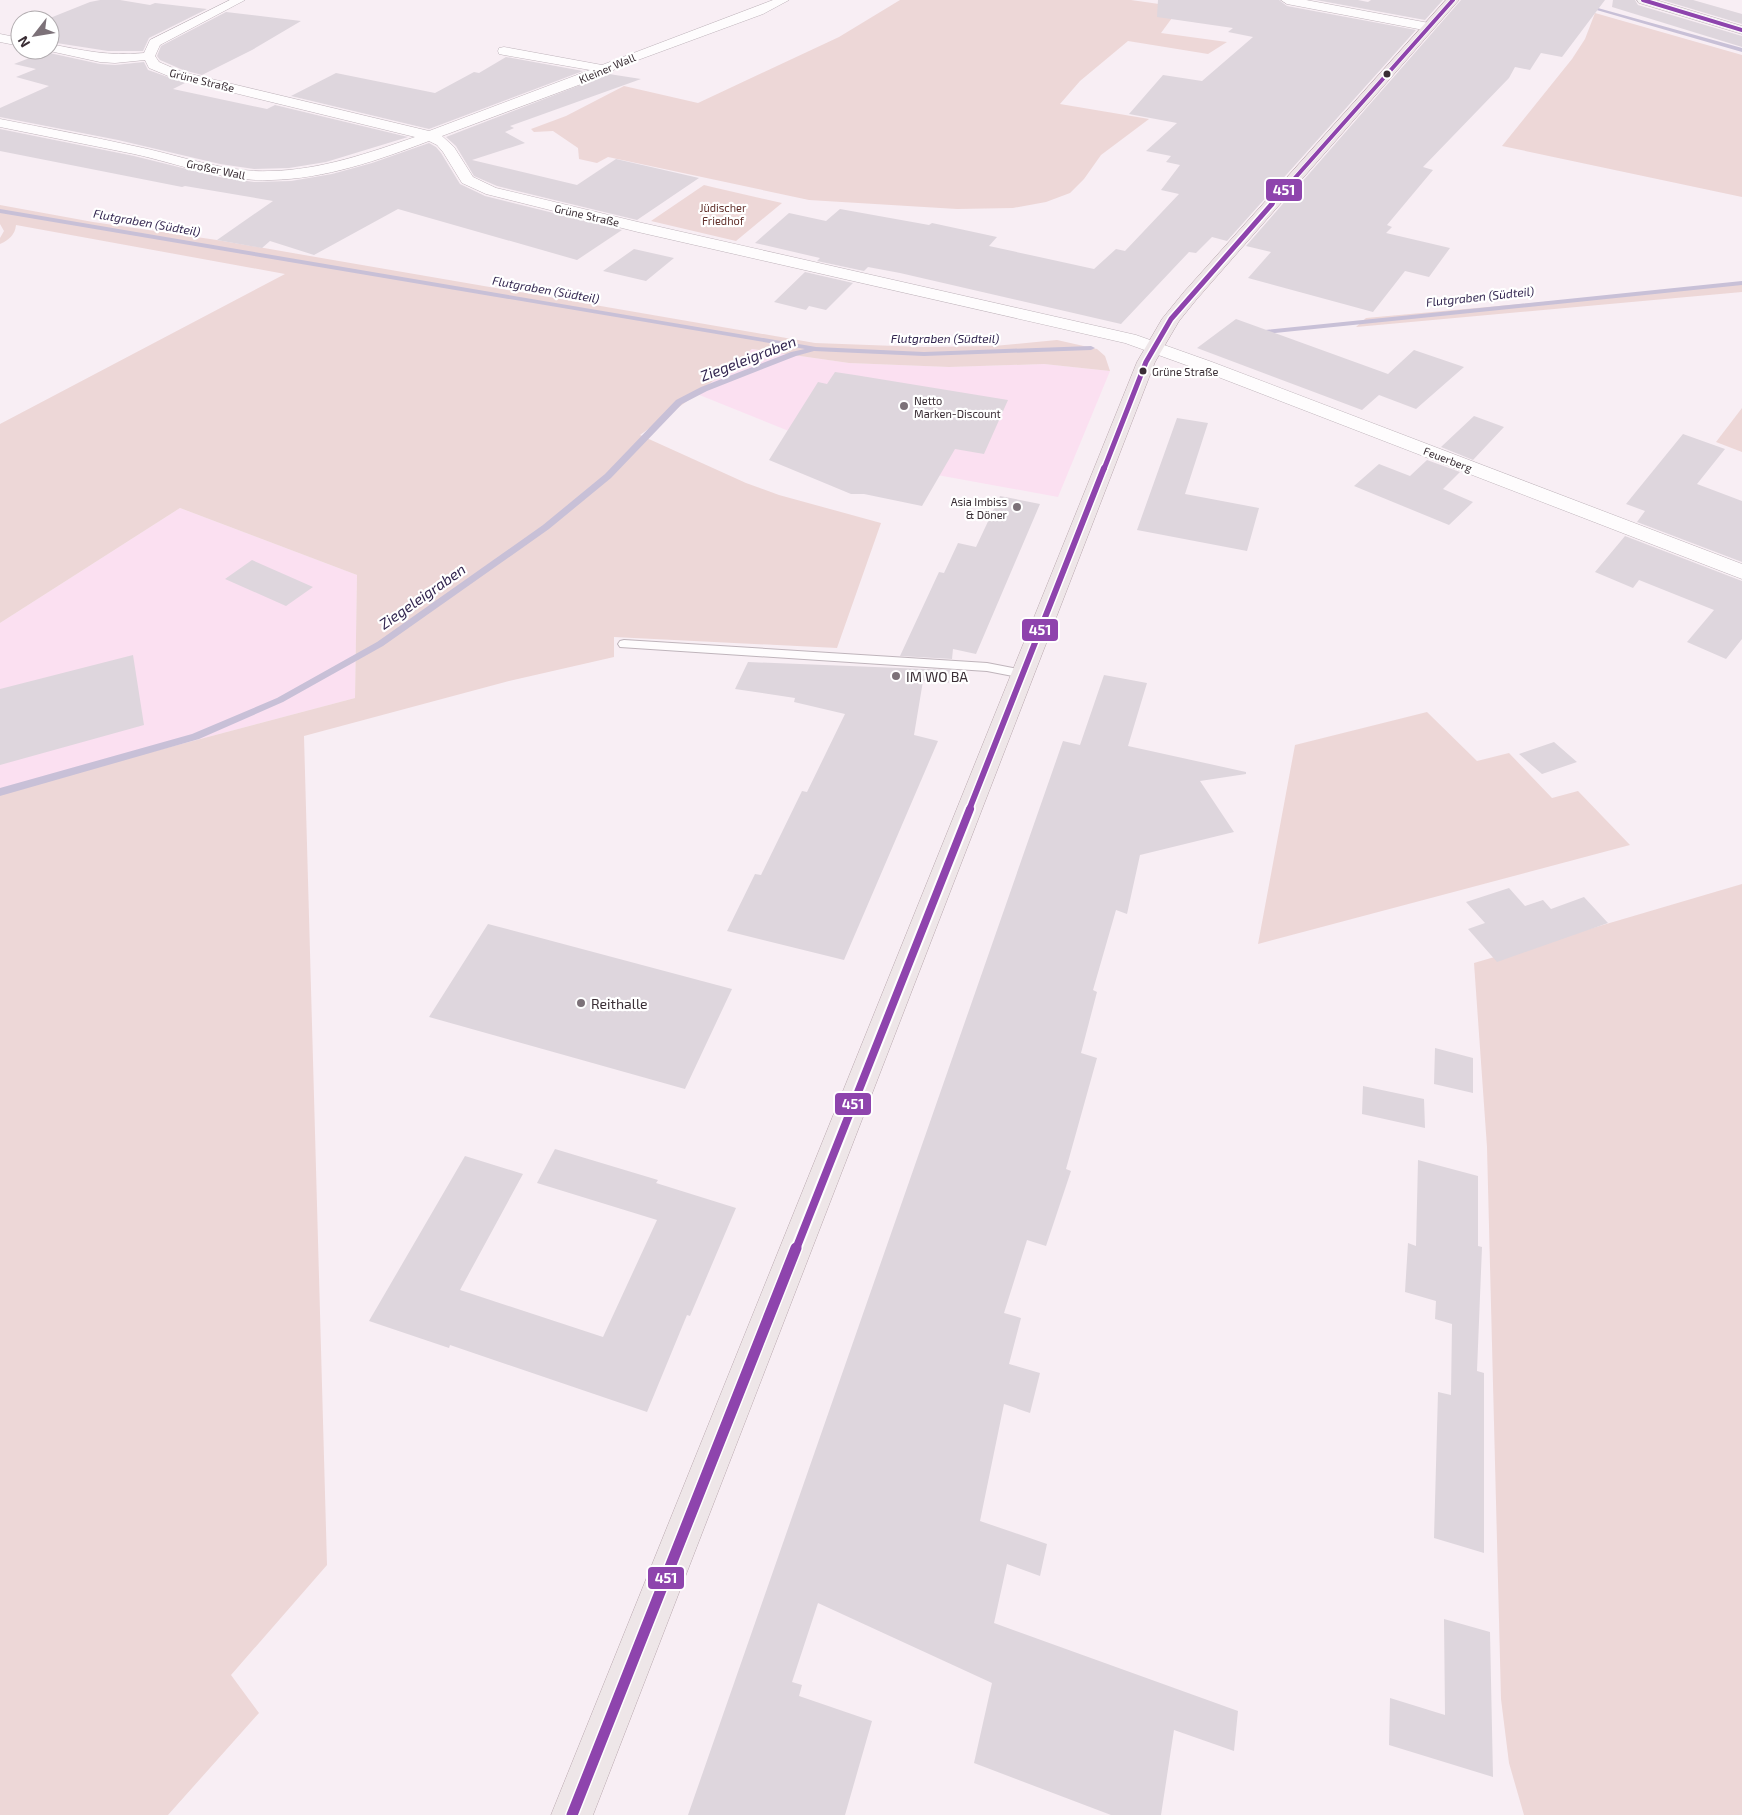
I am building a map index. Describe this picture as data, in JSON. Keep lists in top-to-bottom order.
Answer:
{
  "streets": {
    "street": [
      "Kleiner Wall",
      "Grüne Straße",
      "Großer Wall",
      "Feuerberg"
    ]
  },
  "crossings": [
    ["Kleiner Wall", "Grüne Straße"],
    ["Kleiner Wall", "Großer Wall"],
    ["Grüne Straße", "Großer Wall"],
    ["Grüne Straße", "Feuerberg"]
  ],
  "water": ["Flutgraben (Südteil)", "Ziegeleigraben"],
  "parks": ["Jüdischer Friedhof"],
  "places": [
    "Grüne Straße",
    "Netto Marken-Discount",
    "Asia Imbiss & Döner",
    "IM WO BA",
    "Reithalle"
  ],
  "lines": ["transit line 451"],
  "north": "bottom left"
}
